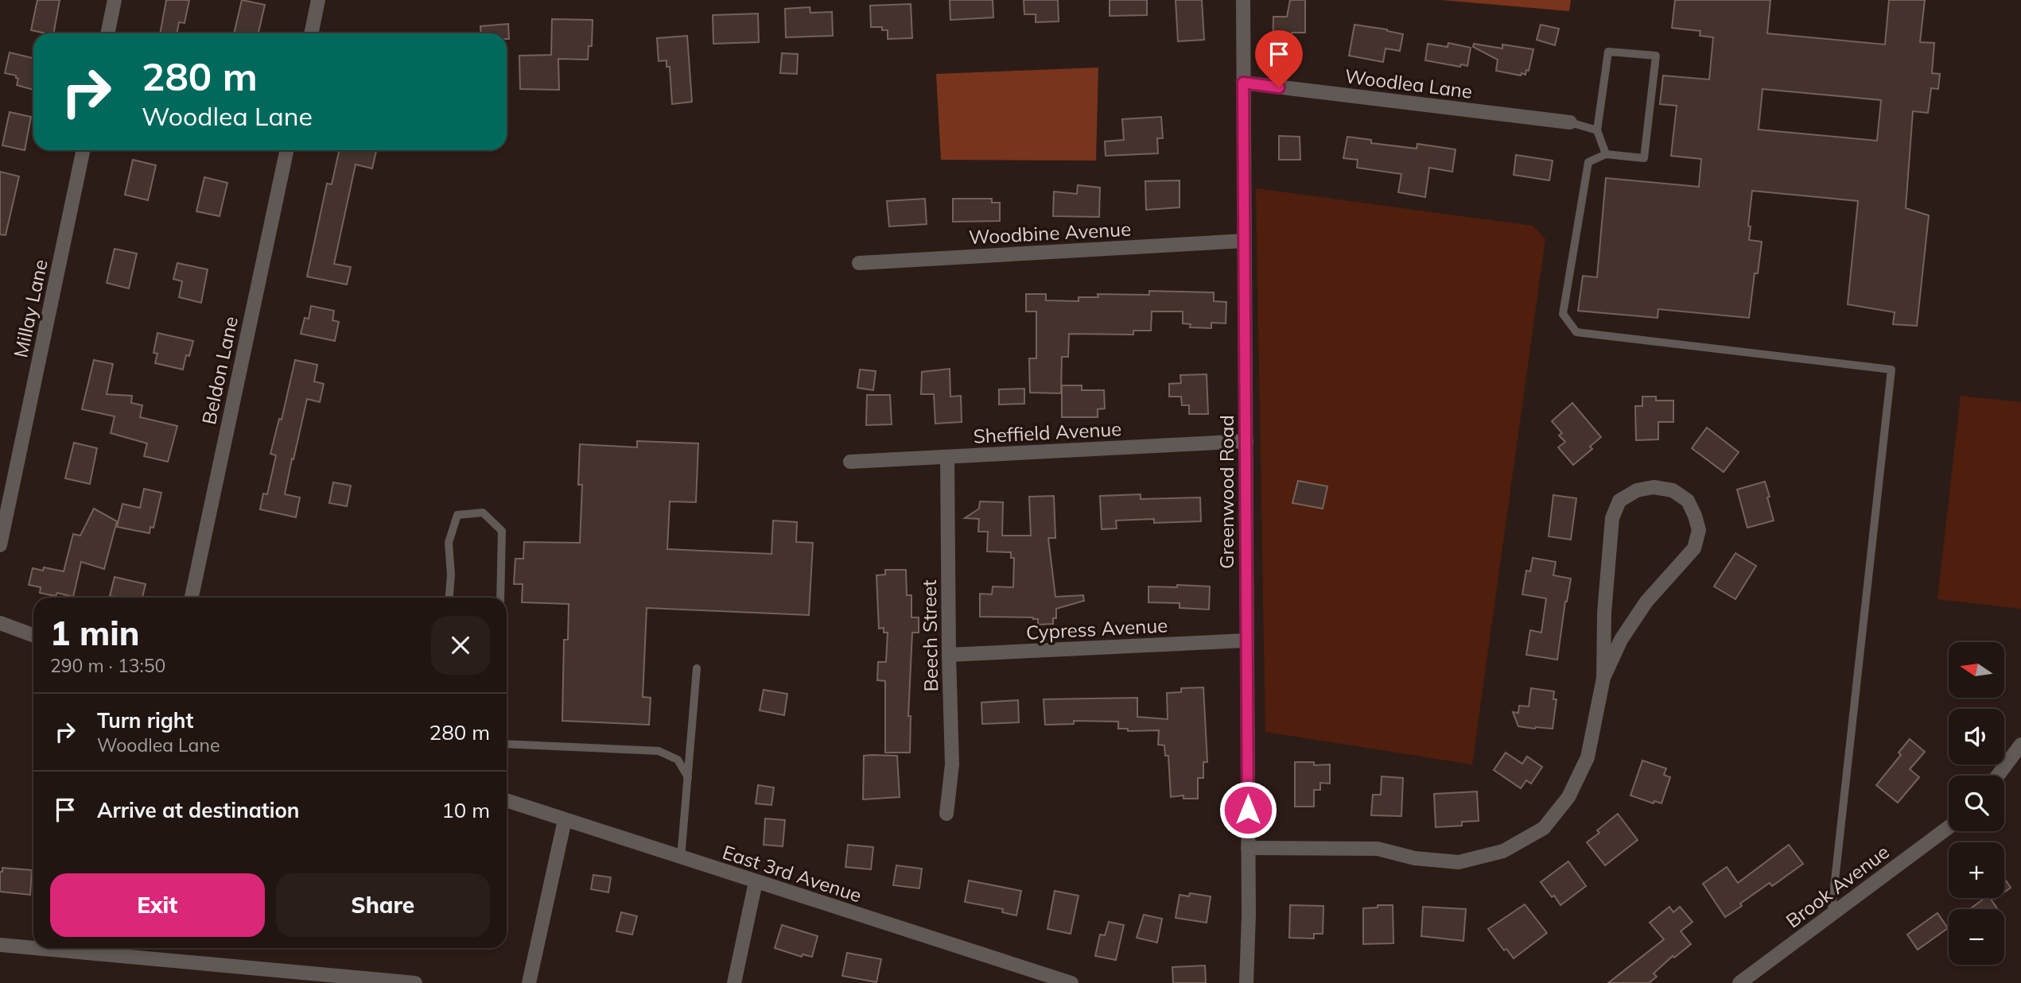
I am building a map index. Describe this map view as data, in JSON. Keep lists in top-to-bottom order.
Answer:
{
  "streets": {
    "street": [
      "Woodlea Lane",
      "Woodbine Avenue",
      "Millay Lane",
      "Beldon Lane",
      "Sheffield Avenue",
      "Greenwood Road",
      "Cypress Avenue",
      "Beech Street",
      "East 3rd Avenue",
      "Brook Avenue"
    ]
  },
  "crossings": [
    ["Woodlea Lane", "Greenwood Road"],
    ["Woodbine Avenue", "Greenwood Road"],
    ["Sheffield Avenue", "Greenwood Road"],
    ["Sheffield Avenue", "Beech Street"],
    ["Greenwood Road", "Cypress Avenue"],
    ["Cypress Avenue", "Beech Street"]
  ],
  "north": "left",
  "page": {
    "turn": ["280 m", "Woodlea Lane"],
    "heading": ["1 min", "290 m · 13:50"],
    "map_buttons": ["+", "−"],
    "list": [
      {
        "name": "Turn right",
        "note": "Woodlea Lane",
        "value": "280 m"
      },
      {
        "name": "Arrive at destination",
        "value": "10 m"
      }
    ],
    "buttons": ["Exit", "Share"]
  }
}
